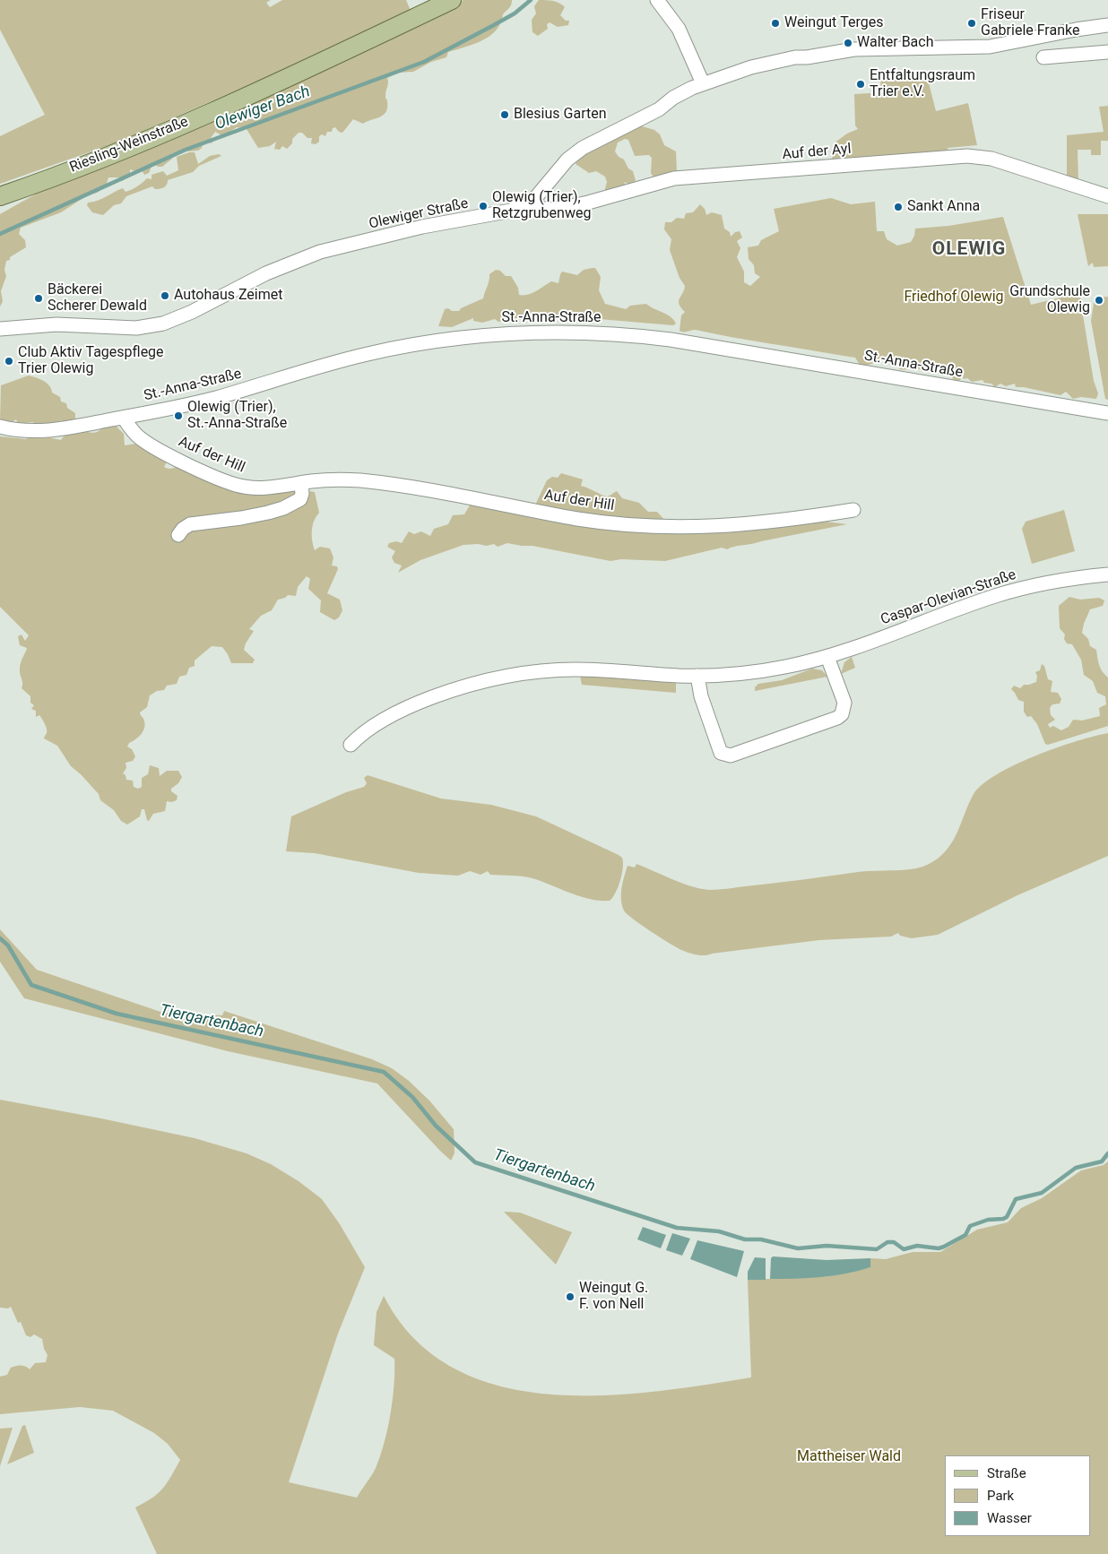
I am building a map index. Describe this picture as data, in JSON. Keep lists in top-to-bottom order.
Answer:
{
  "streets": {
    "main road": ["Riesling-Weinstraße"],
    "street": [
      "Auf der Ayl",
      "Olewiger Straße",
      "St.-Anna-Straße",
      "Auf der Hill",
      "Caspar-Olevian-Straße"
    ]
  },
  "crossings": [
    ["Auf der Ayl", "Olewiger Straße"],
    ["St.-Anna-Straße", "Auf der Hill"]
  ],
  "districts": ["OLEWIG"],
  "water": ["Olewiger Bach", "Tiergartenbach"],
  "parks": ["Friedhof Olewig", "Mattheiser Wald"],
  "places": [
    "Weingut Terges",
    "Friseur Gabriele Franke",
    "Walter Bach",
    "Entfaltungsraum Trier e.V.",
    "Blesius Garten",
    "Olewig (Trier), Retzgrubenweg",
    "Sankt Anna",
    "Autohaus Zeimet",
    "Bäckerei Scherer Dewald",
    "Grundschule Olewig",
    "Club Aktiv Tagespflege Trier Olewig",
    "Olewig (Trier), St.-Anna-Straße",
    "Weingut G. F. von Nell"
  ],
  "legend": ["Straße", "Park", "Wasser"]
}
